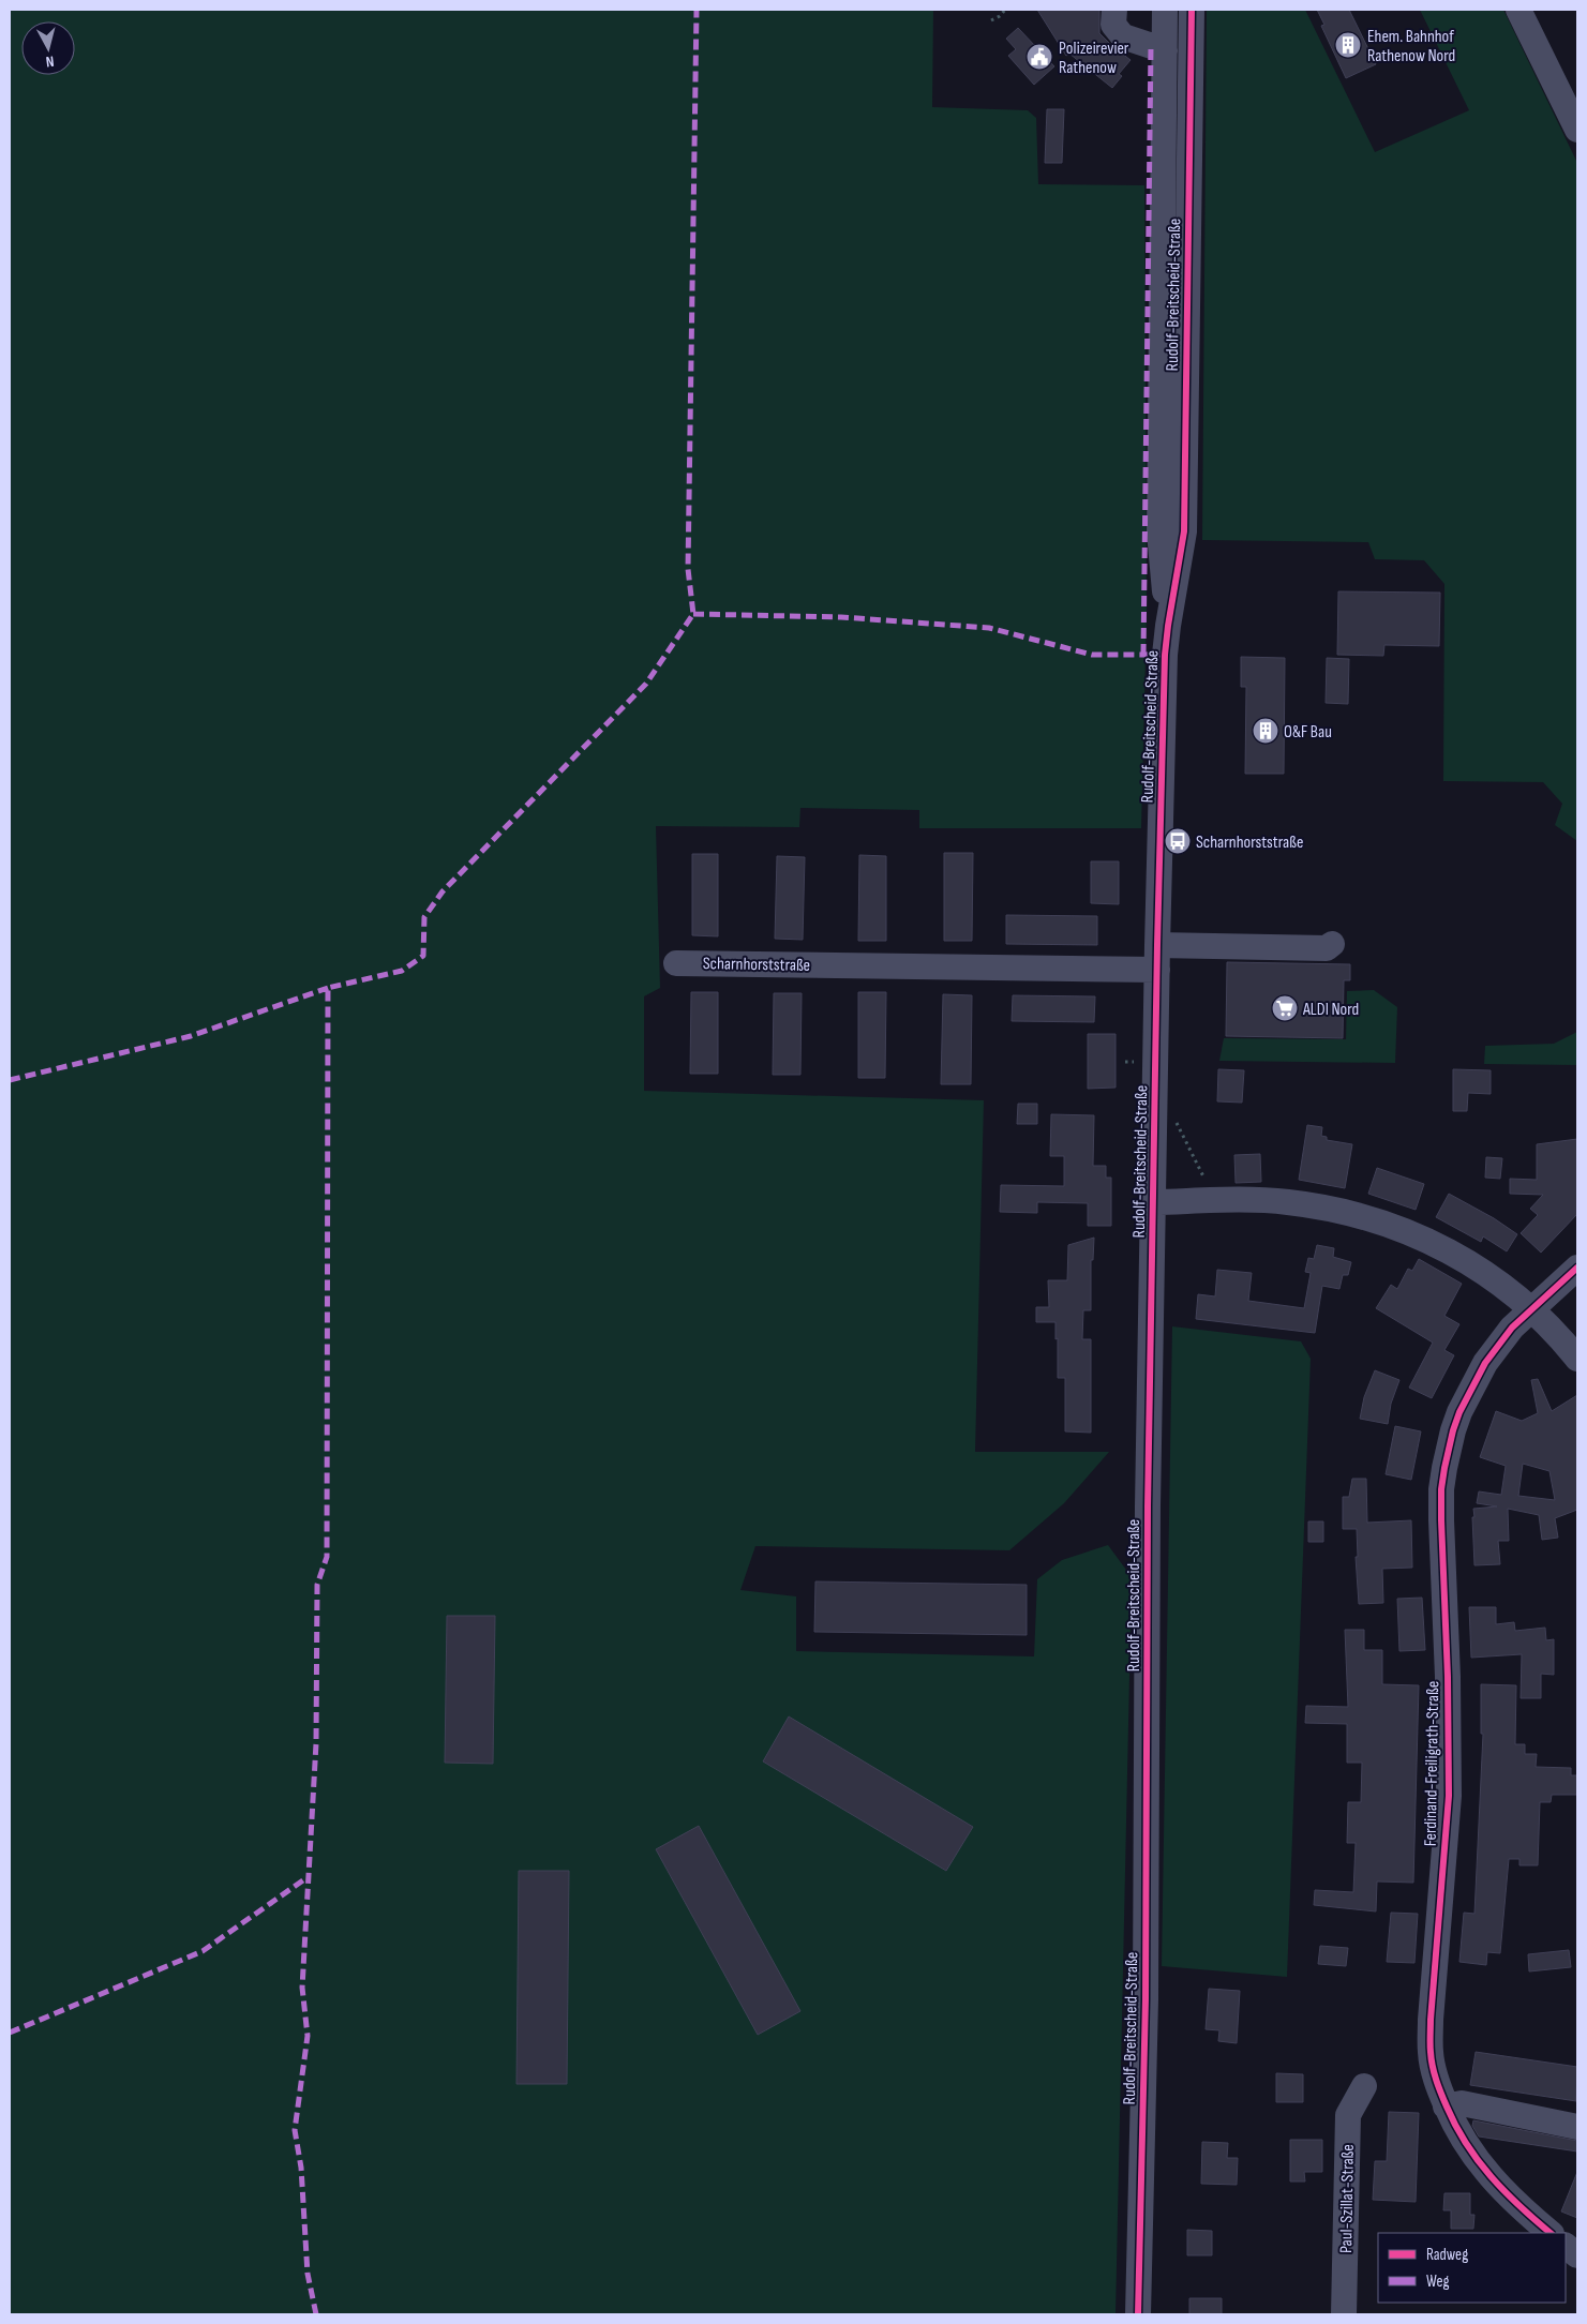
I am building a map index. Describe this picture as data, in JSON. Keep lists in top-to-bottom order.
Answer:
{
  "streets": {
    "street": [
      "Rudolf-Breitscheid-Straße",
      "Scharnhorststraße",
      "Ferdinand-Freiligrath-Straße",
      "Paul-Szillat-Straße"
    ]
  },
  "crossings": [
    ["Rudolf-Breitscheid-Straße", "Scharnhorststraße"]
  ],
  "places": {
    "building": ["Ehem. Bahnhof Rathenow Nord", "O&F Bau"],
    "public building": ["Polizeirevier Rathenow"],
    "bus stop": ["Scharnhorststraße"],
    "supermarket": ["ALDI Nord"]
  },
  "legend": ["Radweg", "Weg"],
  "north": "bottom"
}
